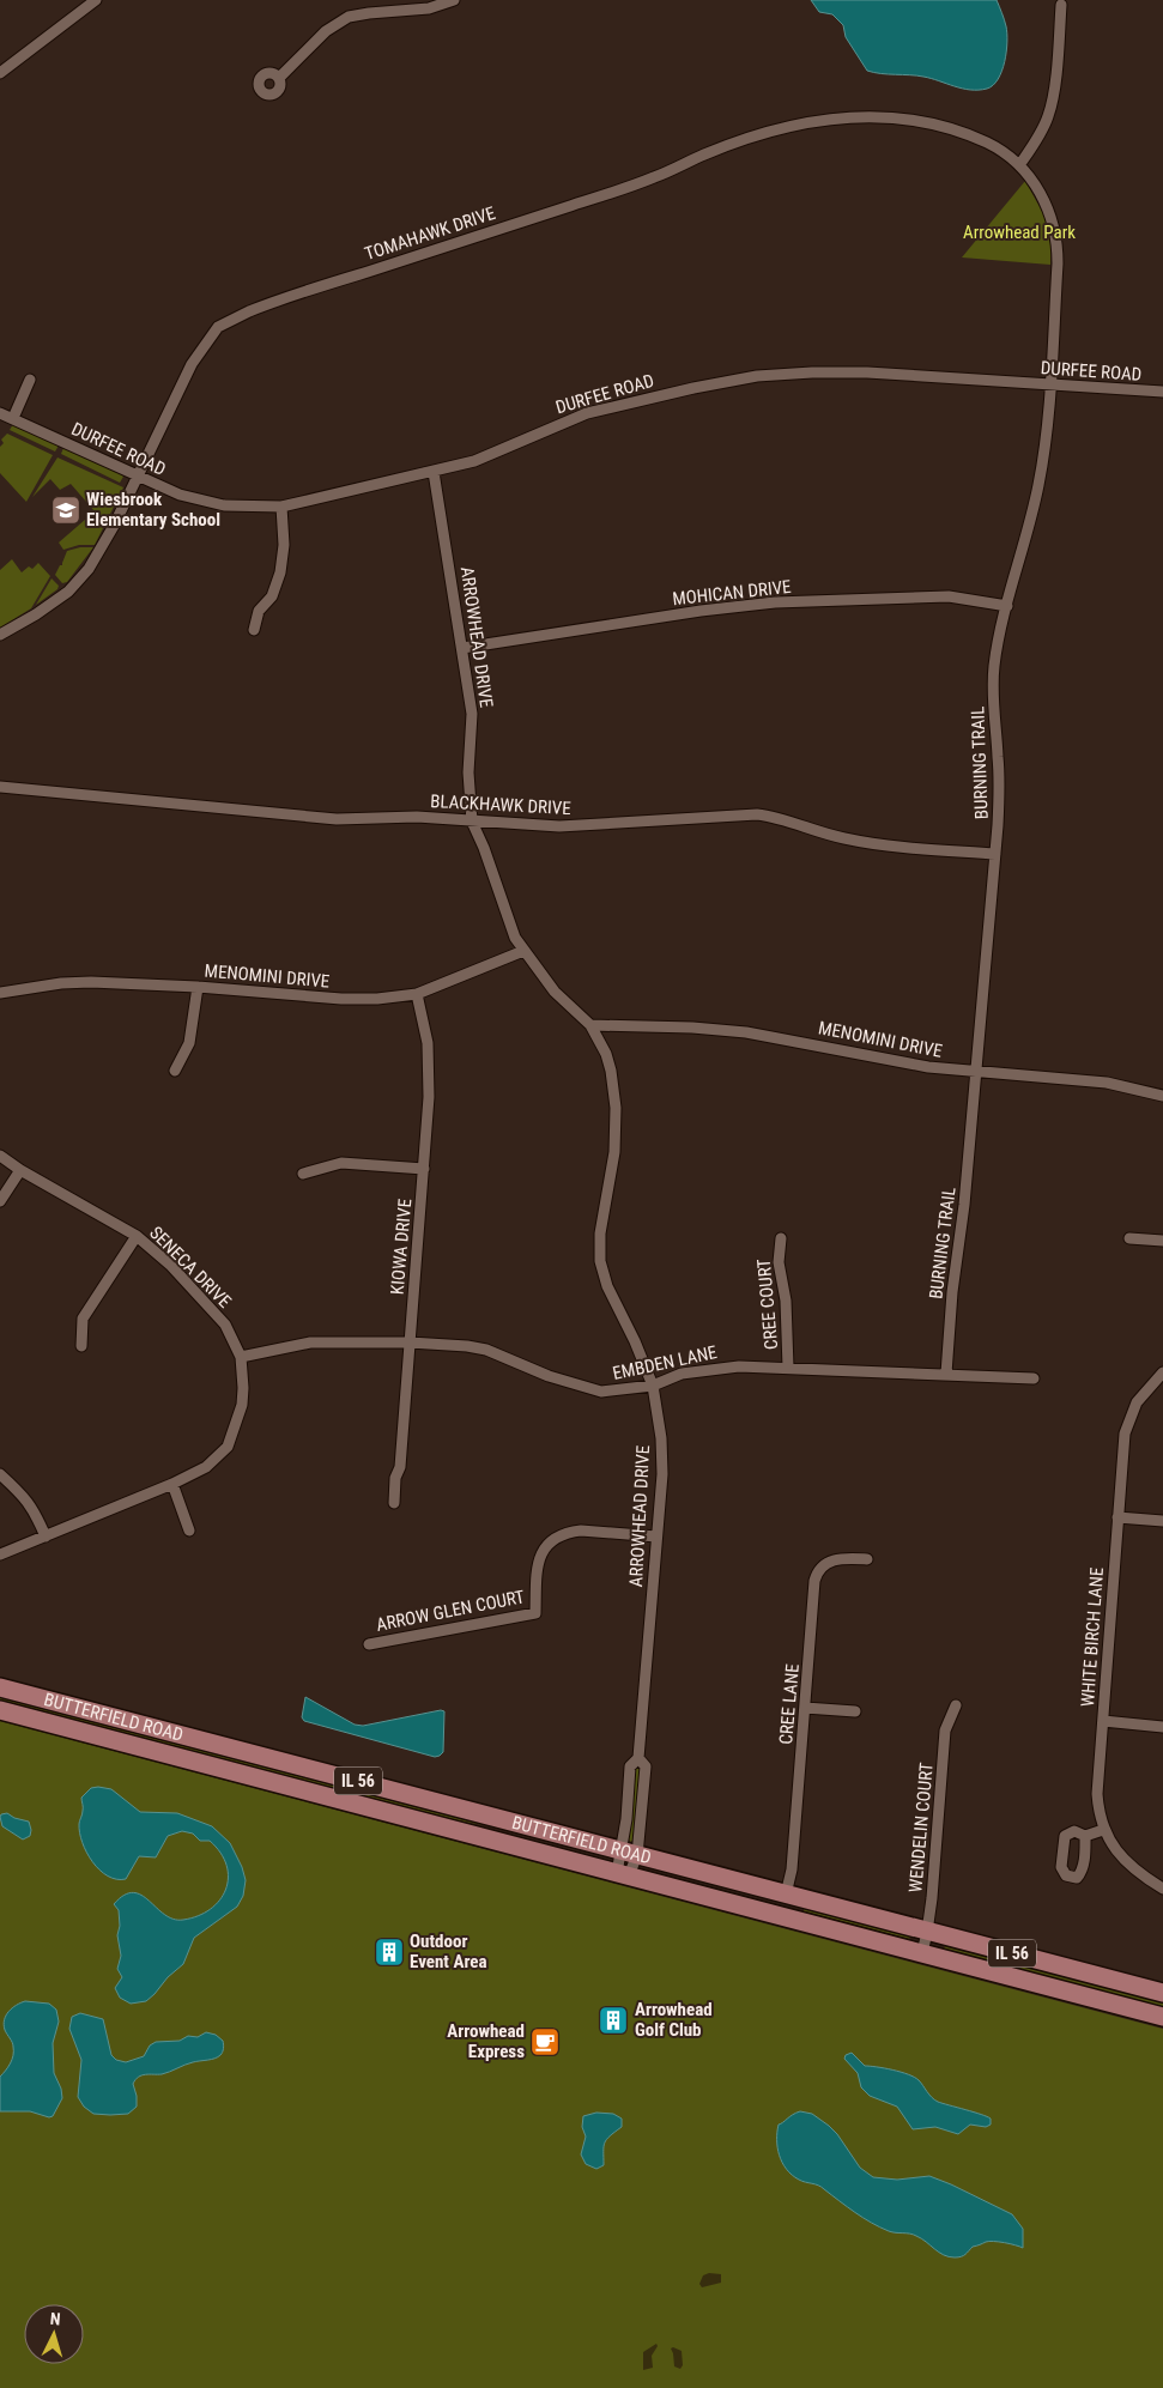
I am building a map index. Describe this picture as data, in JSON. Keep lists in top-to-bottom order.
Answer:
{
  "streets": {
    "main road": ["BUTTERFIELD ROAD", "IL 56"],
    "street": [
      "TOMAHAWK DRIVE",
      "DURFEE ROAD",
      "MOHICAN DRIVE",
      "ARROWHEAD DRIVE",
      "BURNING TRAIL",
      "BLACKHAWK DRIVE",
      "MENOMINI DRIVE",
      "KIOWA DRIVE",
      "SENECA DRIVE",
      "CREE COURT",
      "EMBDEN LANE",
      "ARROW GLEN COURT",
      "WHITE BIRCH LANE",
      "CREE LANE",
      "WENDELIN COURT"
    ]
  },
  "crossings": [
    ["TOMAHAWK DRIVE", "DURFEE ROAD"],
    ["TOMAHAWK DRIVE", "BURNING TRAIL"],
    ["DURFEE ROAD", "ARROWHEAD DRIVE"],
    ["DURFEE ROAD", "BURNING TRAIL"],
    ["MOHICAN DRIVE", "ARROWHEAD DRIVE"],
    ["MOHICAN DRIVE", "BURNING TRAIL"],
    ["ARROWHEAD DRIVE", "BLACKHAWK DRIVE"],
    ["ARROWHEAD DRIVE", "MENOMINI DRIVE"],
    ["ARROWHEAD DRIVE", "EMBDEN LANE"],
    ["ARROWHEAD DRIVE", "ARROW GLEN COURT"],
    ["ARROWHEAD DRIVE", "BUTTERFIELD ROAD"],
    ["BURNING TRAIL", "BLACKHAWK DRIVE"],
    ["BURNING TRAIL", "MENOMINI DRIVE"],
    ["BURNING TRAIL", "EMBDEN LANE"],
    ["MENOMINI DRIVE", "KIOWA DRIVE"],
    ["KIOWA DRIVE", "EMBDEN LANE"],
    ["SENECA DRIVE", "EMBDEN LANE"],
    ["CREE COURT", "EMBDEN LANE"],
    ["CREE LANE", "BUTTERFIELD ROAD"],
    ["BUTTERFIELD ROAD", "WENDELIN COURT"]
  ],
  "parks": ["Arrowhead Park"],
  "places": {
    "school or university": ["Wiesbrook Elementary School"],
    "building": ["Outdoor Event Area", "Arrowhead Golf Club"],
    "cafe": ["Arrowhead Express"]
  },
  "north": "top"
}
